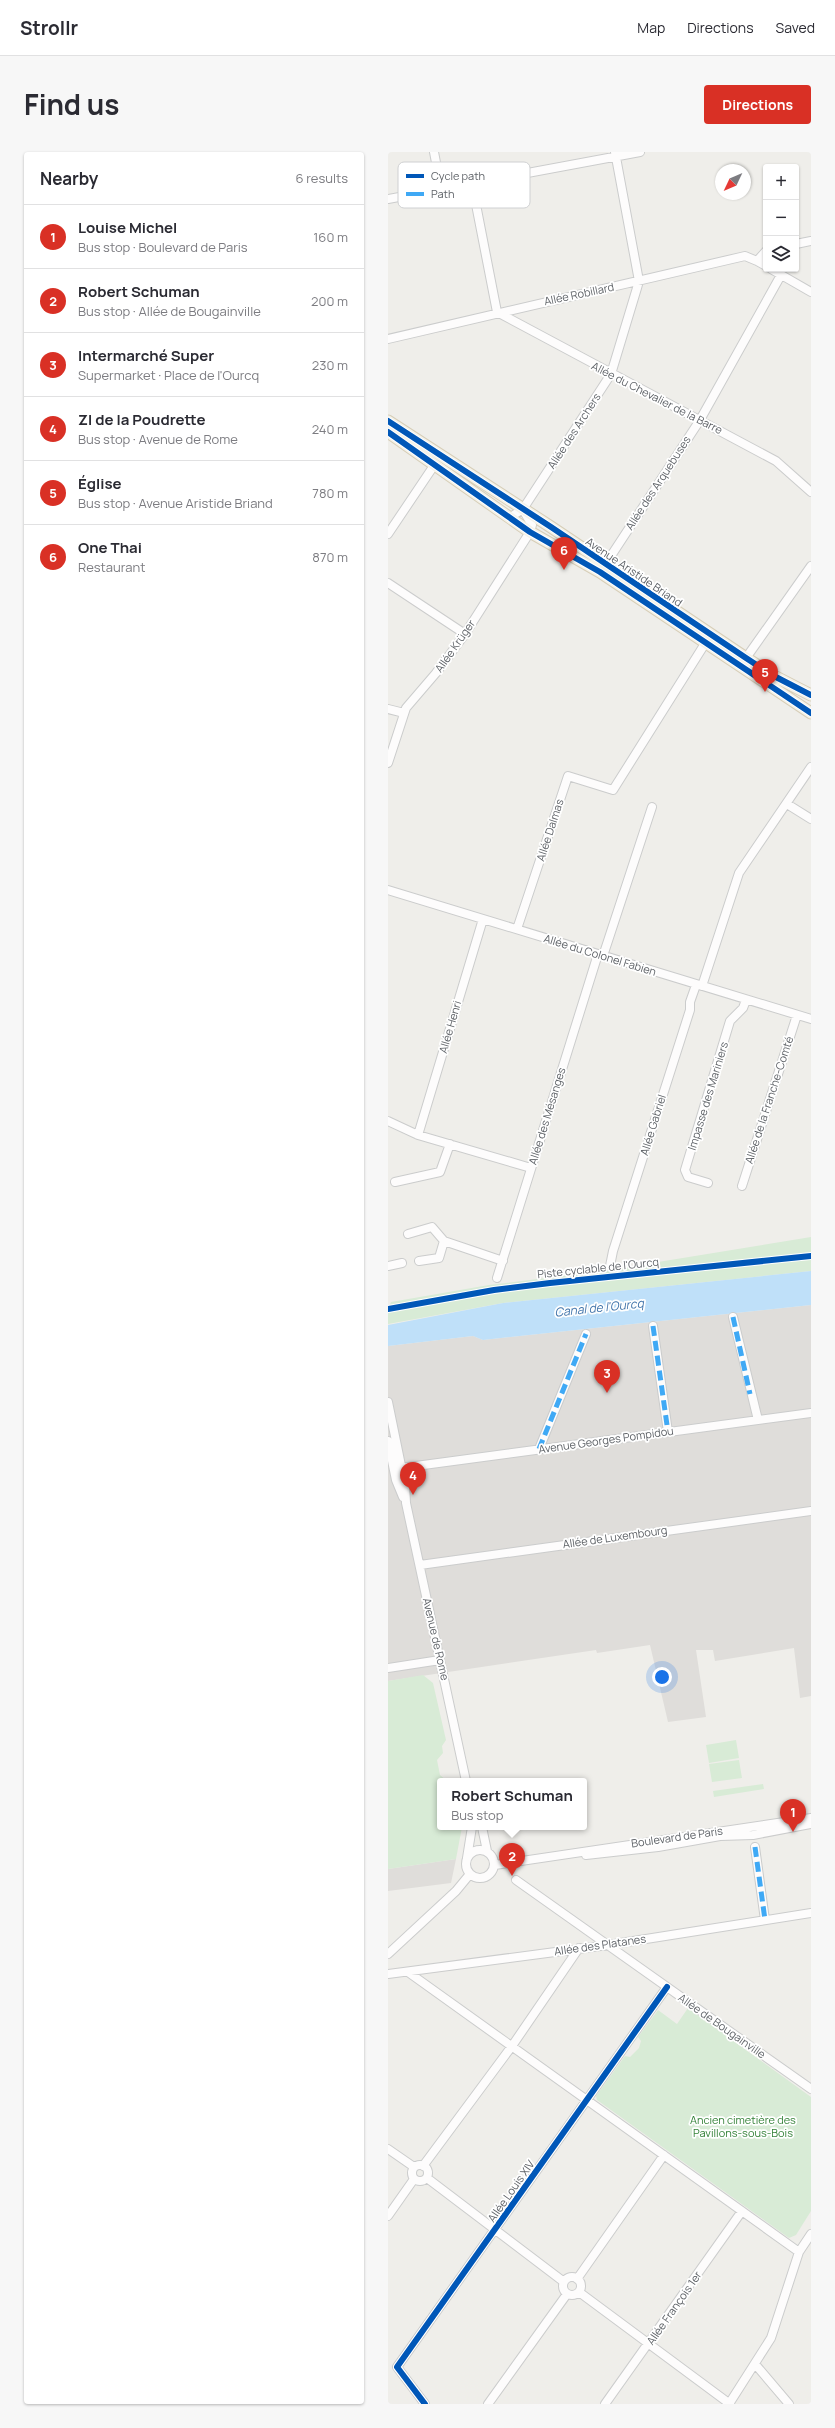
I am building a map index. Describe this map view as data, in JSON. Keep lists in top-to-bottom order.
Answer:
{
  "streets": {
    "main road": ["Avenue Aristide Briand"],
    "street": [
      "Allée Robillard",
      "Allée du Chevalier de la Barre",
      "Allée des Archers",
      "Allée des Arquebuses",
      "Allée Krüger",
      "Allée Dalmas",
      "Allée du Colonel Fabien",
      "Allée Henri",
      "Impasse des Mariniers",
      "Allée de la Franche-Comté",
      "Allée des Mésanges",
      "Allée Gabriel",
      "Avenue Georges Pompidou",
      "Allée de Luxembourg",
      "Avenue de Rome",
      "Boulevard de Paris",
      "Allée des Platanes",
      "Allée de Bougainville",
      "Allée Louis XIV",
      "Allée François 1er"
    ],
    "cycle path": ["Piste cyclable de l'Ourcq"]
  },
  "crossings": [
    ["Allée Robillard", "Allée du Chevalier de la Barre"],
    ["Allée Robillard", "Allée des Archers"],
    ["Allée du Chevalier de la Barre", "Allée des Archers"],
    ["Allée du Chevalier de la Barre", "Allée des Arquebuses"],
    ["Allée des Archers", "Avenue Aristide Briand"],
    ["Allée des Arquebuses", "Avenue Aristide Briand"],
    ["Avenue Aristide Briand", "Allée Krüger"],
    ["Avenue Aristide Briand", "Allée Dalmas"],
    ["Allée Dalmas", "Allée du Colonel Fabien"],
    ["Allée du Colonel Fabien", "Allée Henri"],
    ["Allée du Colonel Fabien", "Impasse des Mariniers"],
    ["Allée du Colonel Fabien", "Allée de la Franche-Comté"],
    ["Allée du Colonel Fabien", "Allée des Mésanges"],
    ["Allée du Colonel Fabien", "Allée Gabriel"],
    ["Avenue Georges Pompidou", "Avenue de Rome"],
    ["Allée de Luxembourg", "Avenue de Rome"],
    ["Allée des Platanes", "Allée de Bougainville"],
    ["Allée de Bougainville", "Allée Louis XIV"]
  ],
  "water": ["Canal de l'Ourcq"],
  "parks": ["Ancien cimetière des Pavillons-sous-Bois"],
  "legend": ["Cycle path", "Path"],
  "north": "bottom left",
  "page": {
    "header": "Strollr",
    "nav": ["Map", "Directions", "Saved"],
    "title": "Find us",
    "buttons": "Directions",
    "heading": ["Nearby", "6 results"],
    "map_buttons": ["+", "−"],
    "list": [
      {
        "mark": "1",
        "name": "Louise Michel",
        "note": "Bus stop · Boulevard de Paris",
        "value": "160 m"
      },
      {
        "mark": "2",
        "name": "Robert Schuman",
        "note": "Bus stop · Allée de Bougainville",
        "value": "200 m"
      },
      {
        "mark": "3",
        "name": "Intermarché Super",
        "note": "Supermarket · Place de l'Ourcq",
        "value": "230 m"
      },
      {
        "mark": "4",
        "name": "ZI de la Poudrette",
        "note": "Bus stop · Avenue de Rome",
        "value": "240 m"
      },
      {
        "mark": "5",
        "name": "Église",
        "note": "Bus stop · Avenue Aristide Briand",
        "value": "780 m"
      },
      {
        "mark": "6",
        "name": "One Thai",
        "note": "Restaurant",
        "value": "870 m"
      }
    ],
    "pins": [
      "6",
      "5",
      "3",
      "4",
      "1",
      "2"
    ],
    "popup": ["Robert Schuman", "Bus stop"]
  }
}
